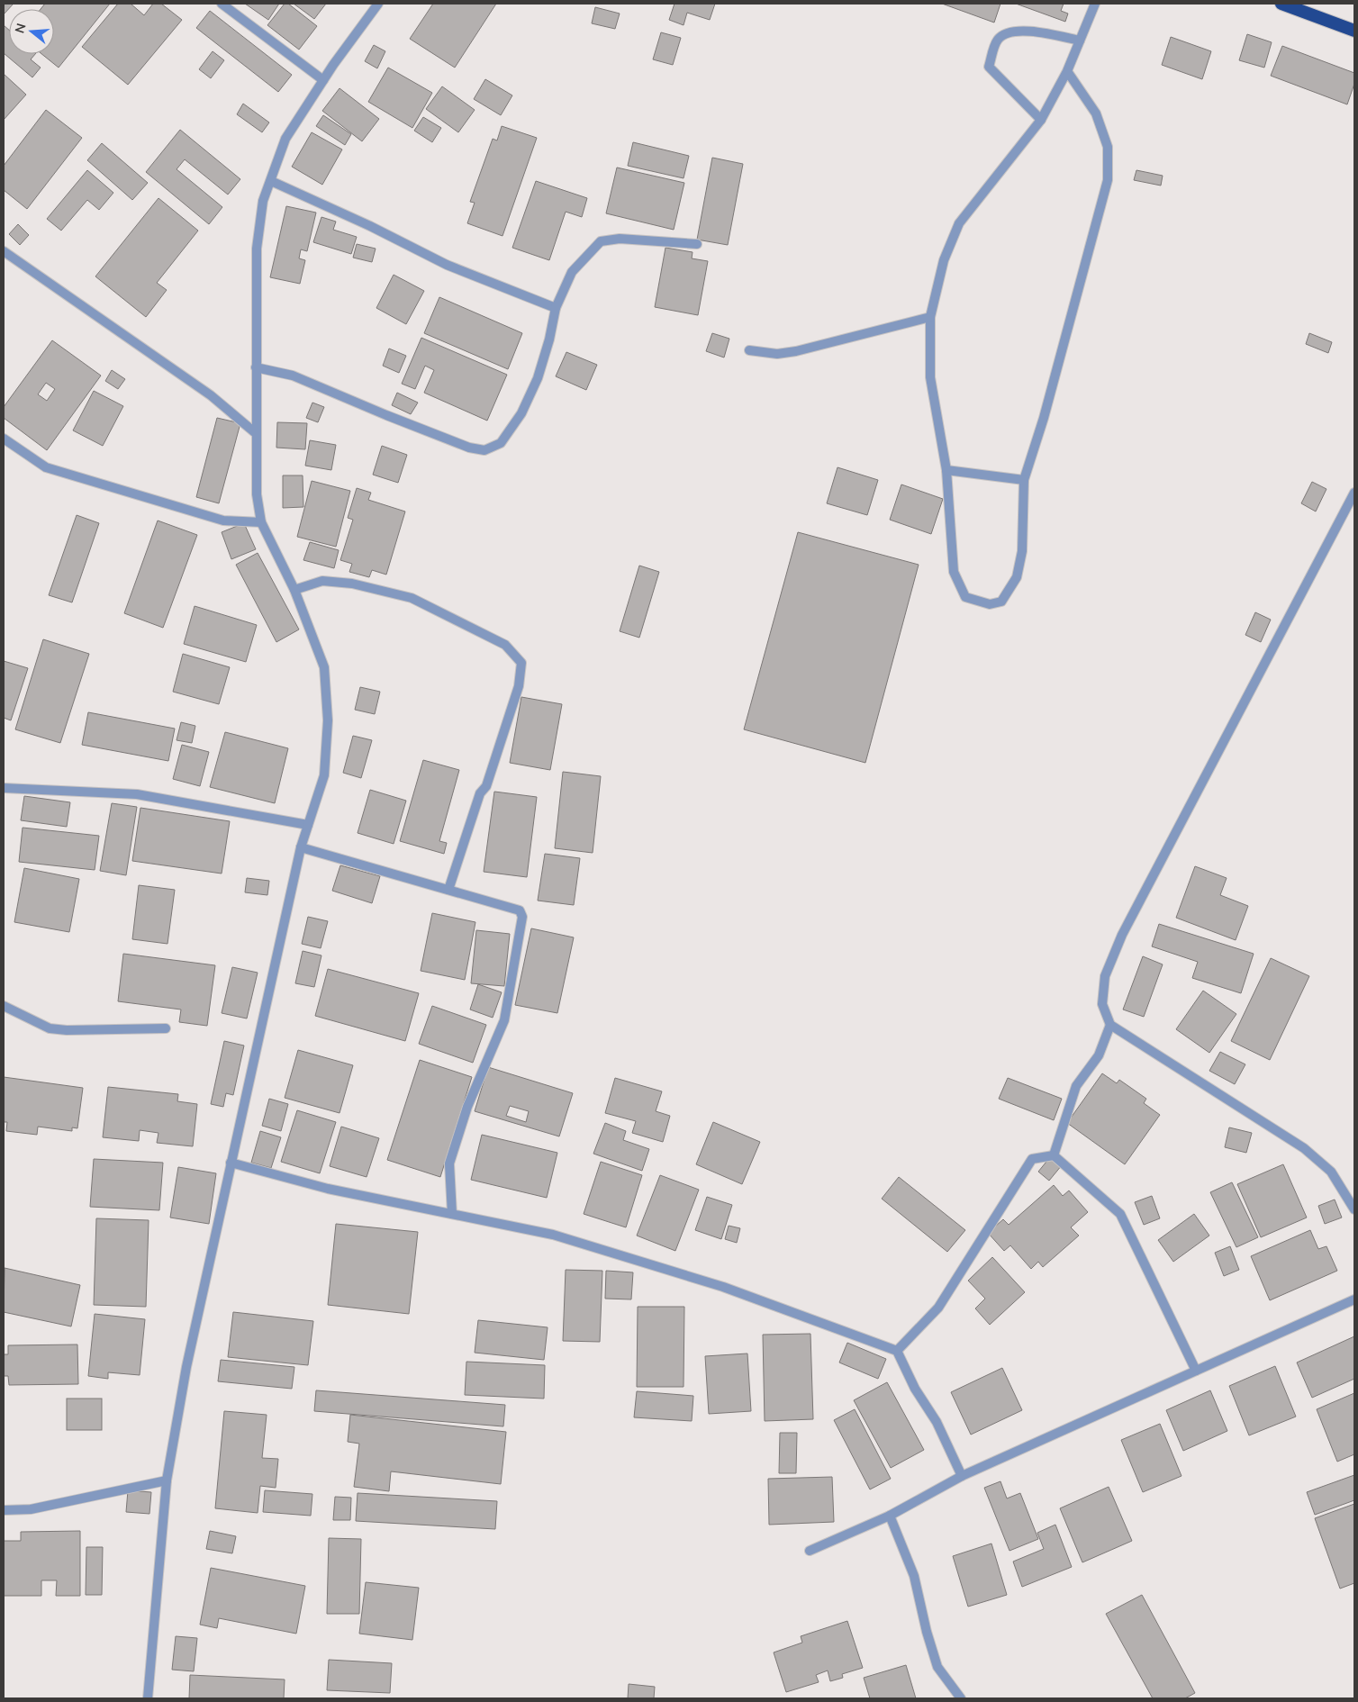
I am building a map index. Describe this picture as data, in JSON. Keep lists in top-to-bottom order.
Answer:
{
  "north": "left"
}
